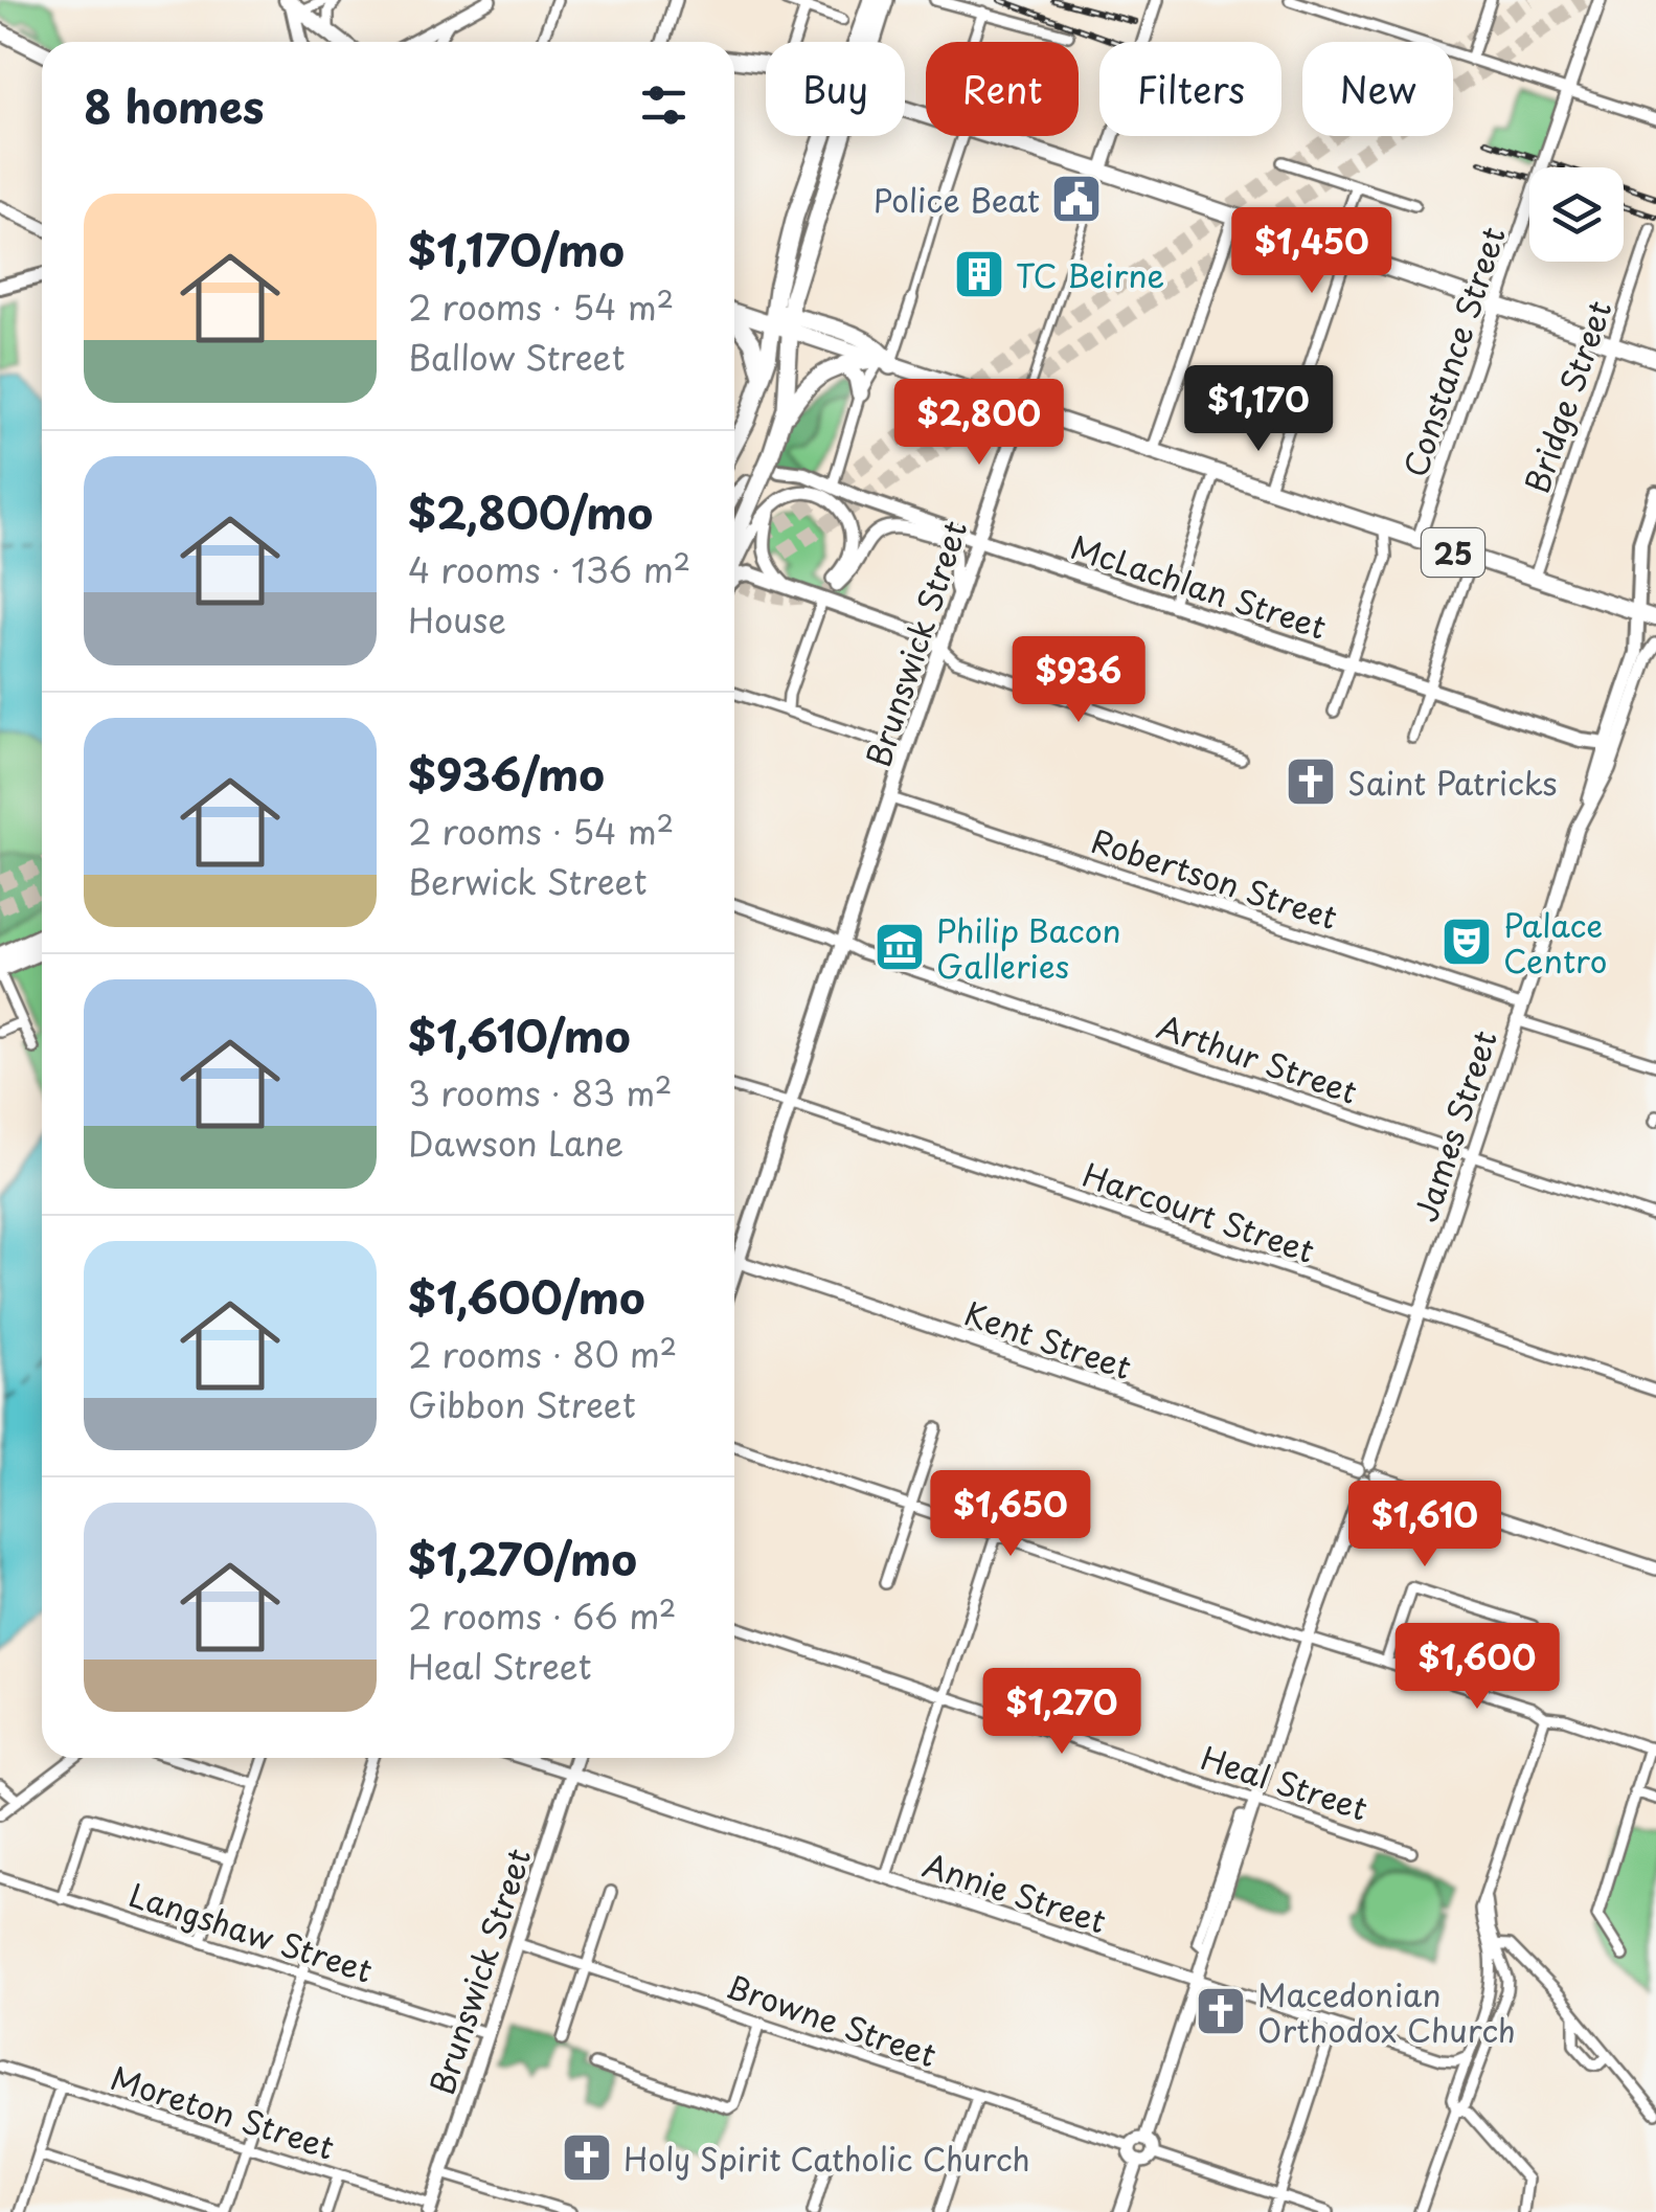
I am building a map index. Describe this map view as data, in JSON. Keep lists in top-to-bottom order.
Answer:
{
  "streets": {
    "highway": ["25"],
    "main road": ["McLachlan Street", "Brunswick Street", "James Street"],
    "street": [
      "Constance Street",
      "Bridge Street",
      "Robertson Street",
      "Arthur Street",
      "Harcourt Street",
      "Kent Street",
      "Heal Street",
      "Annie Street",
      "Langshaw Street",
      "Browne Street",
      "Moreton Street"
    ]
  },
  "crossings": [
    ["Constance Street", "25"],
    ["Bridge Street", "25"],
    ["25", "Brunswick Street"],
    ["25", "James Street"],
    ["McLachlan Street", "Brunswick Street"],
    ["McLachlan Street", "James Street"],
    ["Brunswick Street", "Robertson Street"],
    ["Brunswick Street", "Arthur Street"],
    ["Brunswick Street", "Harcourt Street"],
    ["Brunswick Street", "Annie Street"],
    ["Brunswick Street", "Langshaw Street"],
    ["Brunswick Street", "Browne Street"],
    ["Brunswick Street", "Moreton Street"],
    ["Robertson Street", "James Street"],
    ["Arthur Street", "James Street"],
    ["James Street", "Harcourt Street"],
    ["James Street", "Kent Street"],
    ["James Street", "Heal Street"],
    ["James Street", "Annie Street"],
    ["James Street", "Browne Street"]
  ],
  "places": {
    "public building": ["Police Beat"],
    "building": ["TC Beirne"],
    "church": ["Saint Patricks", "Macedonian Orthodox Church", "Holy Spirit Catholic Church"],
    "theatre": ["Palace Centro"],
    "museum": ["Philip Bacon Galleries"]
  },
  "page": {
    "chip": [
      "Buy",
      "Rent",
      "Filters",
      "New"
    ],
    "heading": "8 homes",
    "list": [
      {
        "name": "$1,170/mo",
        "note": "2 rooms · 54 m² · Ballow Street"
      },
      {
        "name": "$2,800/mo",
        "note": "4 rooms · 136 m² · House"
      },
      {
        "name": "$936/mo",
        "note": "2 rooms · 54 m² · Berwick Street"
      },
      {
        "name": "$1,610/mo",
        "note": "3 rooms · 83 m² · Dawson Lane"
      },
      {
        "name": "$1,600/mo",
        "note": "2 rooms · 80 m² · Gibbon Street"
      },
      {
        "name": "$1,270/mo",
        "note": "2 rooms · 66 m² · Heal Street"
      }
    ],
    "price": [
      "$1,450",
      "$1,170",
      "$2,800",
      "$936",
      "$1,650",
      "$1,610",
      "$1,600",
      "$1,270"
    ]
  }
}
